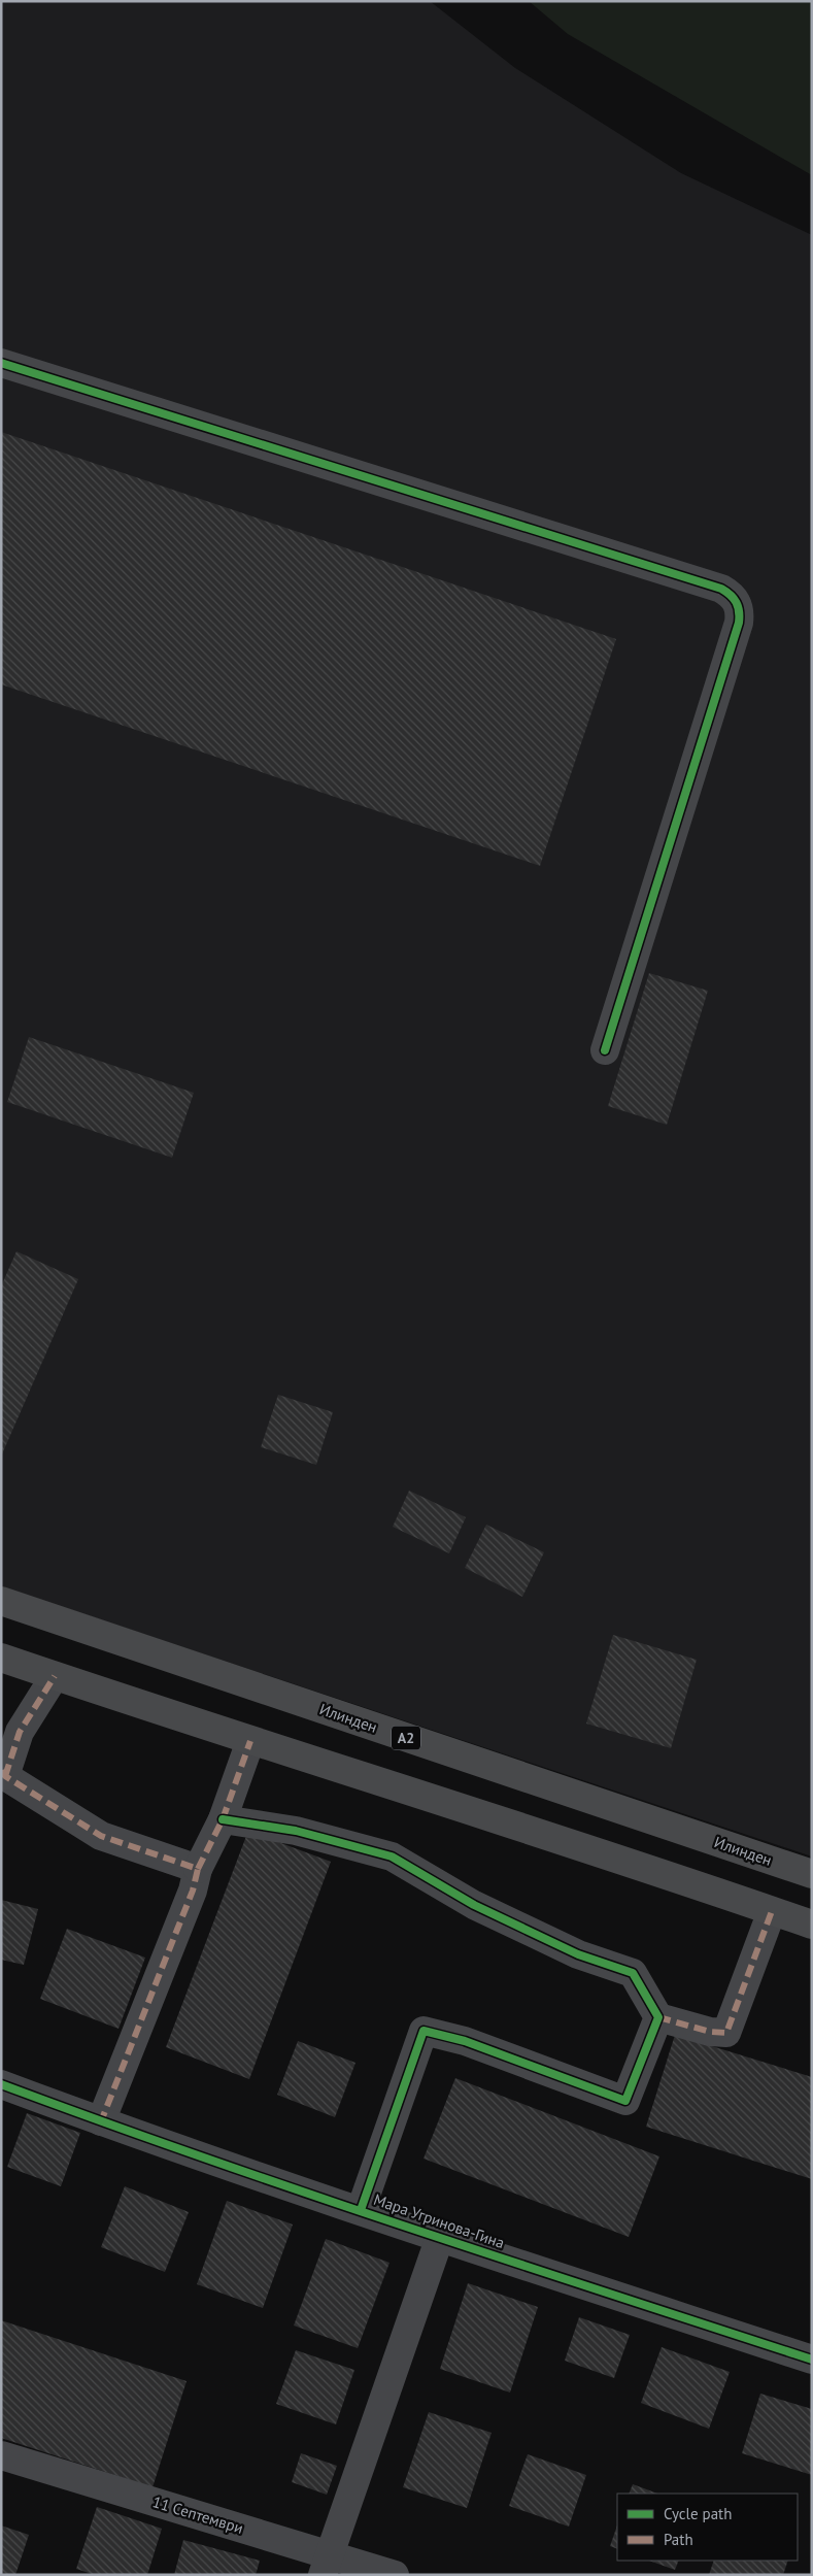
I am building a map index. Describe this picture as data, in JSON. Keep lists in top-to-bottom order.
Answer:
{
  "streets": {
    "main road": ["Илинден", "A2"],
    "street": ["Мара Угринова-Гина", "11 Септември"]
  },
  "legend": ["Cycle path", "Path"]
}
